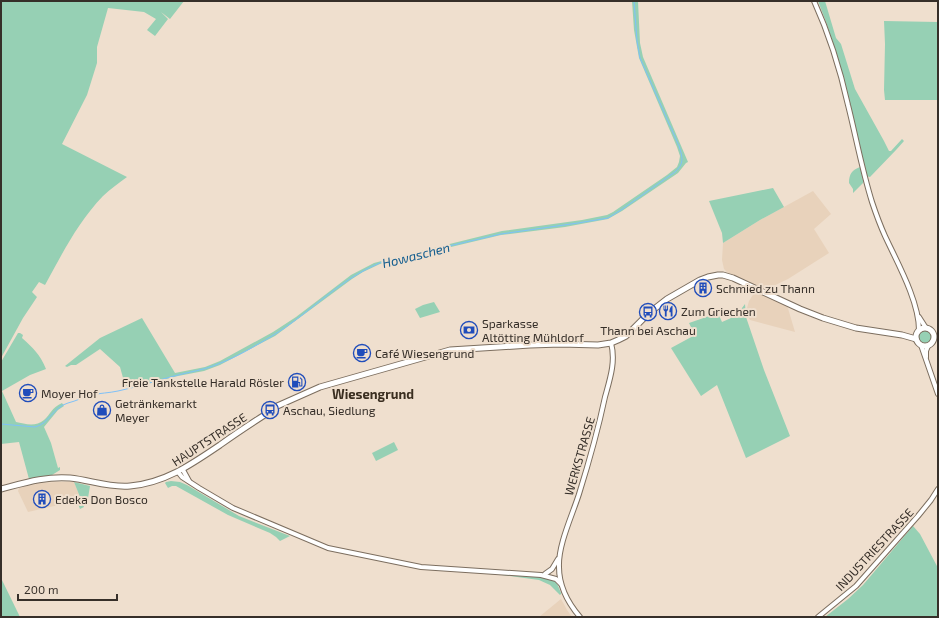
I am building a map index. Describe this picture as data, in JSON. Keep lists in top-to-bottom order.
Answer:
{
  "streets": {
    "main road": ["HAUPTSTRASSE"],
    "street": ["WERKSTRASSE", "INDUSTRIESTRASSE"]
  },
  "crossings": [
    ["HAUPTSTRASSE", "WERKSTRASSE"]
  ],
  "districts": ["Wiesengrund"],
  "water": ["Howaschen"],
  "places": {
    "building": ["Schmied zu Thann", "Edeka Don Bosco"],
    "restaurant": ["Zum Griechen"],
    "bus stop": ["Thann bei Aschau", "Aschau, Siedlung"],
    "bank": ["Sparkasse Altötting Mühldorf"],
    "cafe": ["Café Wiesengrund", "Moyer Hof"],
    "fuel station": ["Freie Tankstelle Harald Rösler"],
    "shop": ["Getränkemarkt Meyer"]
  },
  "scale_bar": "200 m"
}
